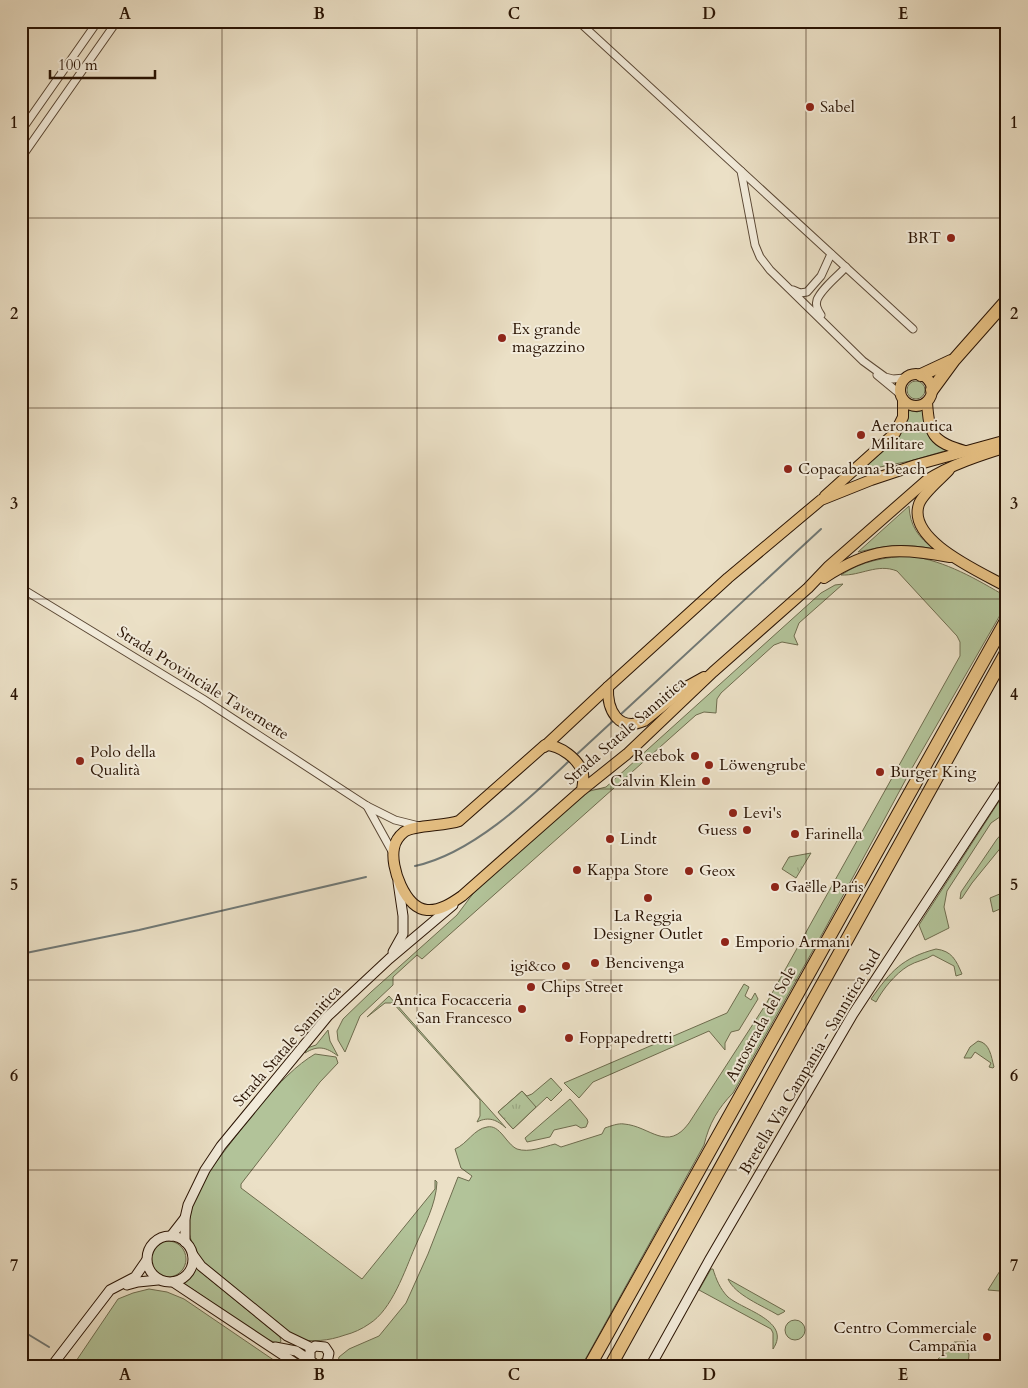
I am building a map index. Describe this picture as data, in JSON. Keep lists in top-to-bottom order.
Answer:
{
  "streets": {
    "highway": ["Autostrada del Sole"],
    "main road": ["Strada Statale Sannitica"],
    "street": ["Strada Provinciale Tavernette", "Bretella Via Campania - Sannitica Sud"]
  },
  "crossings": [
    ["Strada Provinciale Tavernette", "Strada Statale Sannitica"]
  ],
  "places": [
    "Sabel",
    "BRT",
    "Ex grande magazzino",
    "Aeronautica Militare",
    "Copacabana Beach",
    "Reebok",
    "Polo della Qualità",
    "Löwengrube",
    "Burger King",
    "Calvin Klein",
    "Levi's",
    "Guess",
    "Farinella",
    "Lindt",
    "Kappa Store",
    "Geox",
    "Gaëlle Paris",
    "La Reggia Designer Outlet",
    "Emporio Armani",
    "Bencivenga",
    "igi&co",
    "Chips Street",
    "Antica Focacceria San Francesco",
    "Foppapedretti",
    "Centro Commerciale Campania"
  ],
  "scale_bar": "100 m",
  "grid": {
    "columns": [
      "A",
      "B",
      "C",
      "D",
      "E"
    ],
    "rows": [
      "1",
      "2",
      "3",
      "4",
      "5",
      "6",
      "7"
    ]
  }
}
